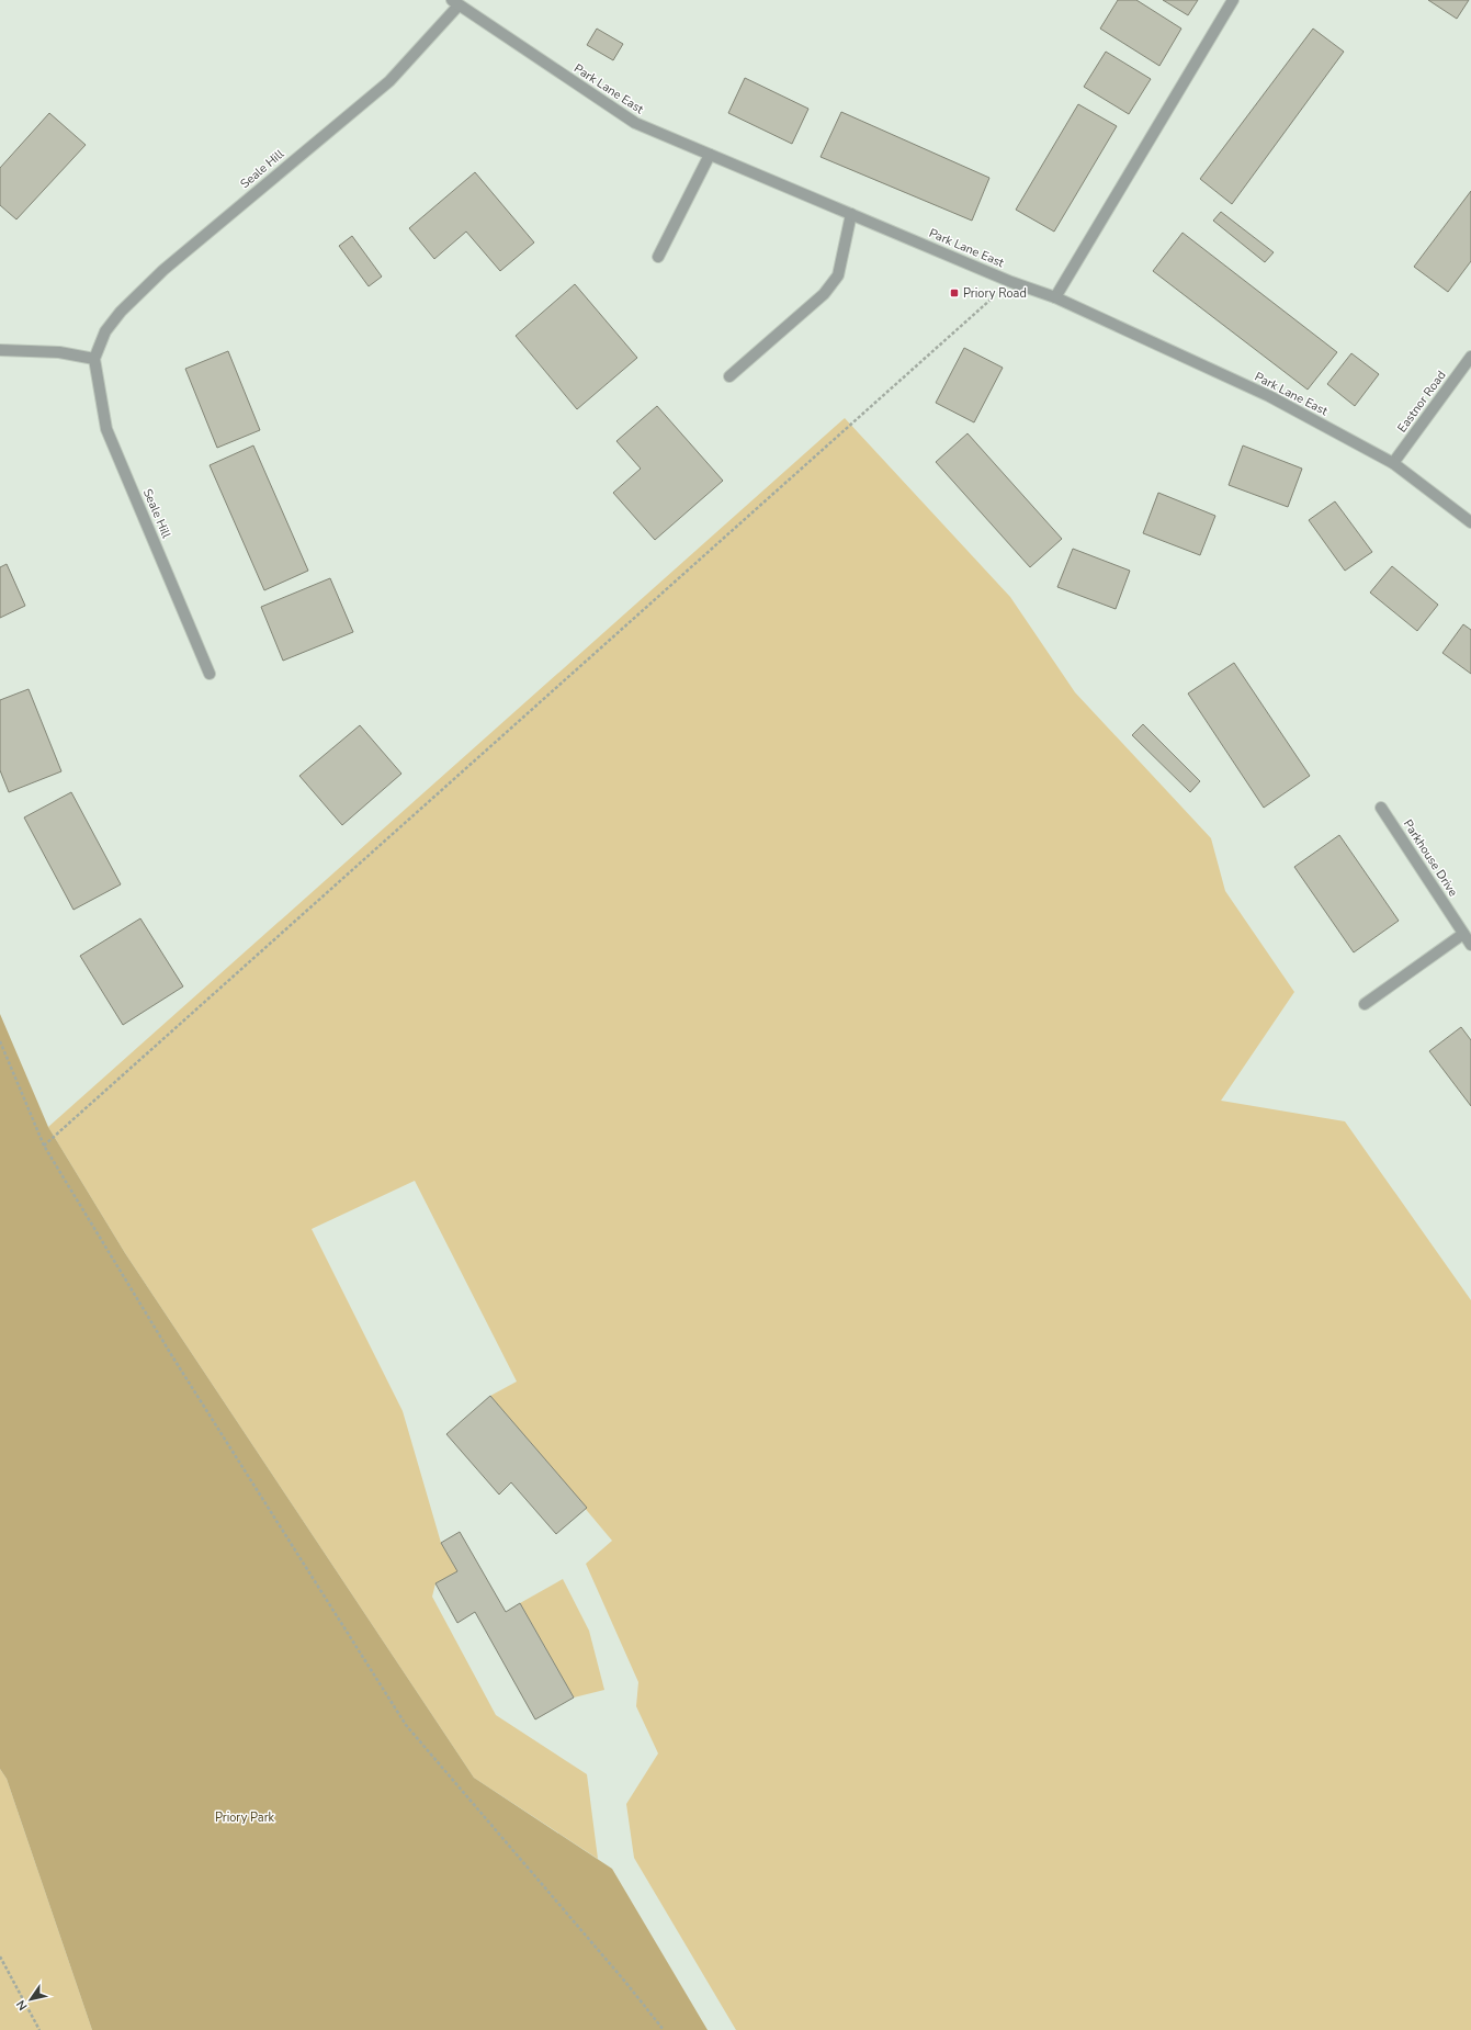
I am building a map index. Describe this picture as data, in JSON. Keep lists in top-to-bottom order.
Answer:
{
  "streets": {
    "street": [
      "Park Lane East",
      "Seale Hill",
      "Eastnor Road",
      "Parkhouse Drive"
    ]
  },
  "crossings": [
    ["Park Lane East", "Seale Hill"],
    ["Park Lane East", "Eastnor Road"]
  ],
  "parks": ["Priory Park"],
  "places": {
    "transit": ["Priory Road"]
  },
  "north": "bottom left"
}
